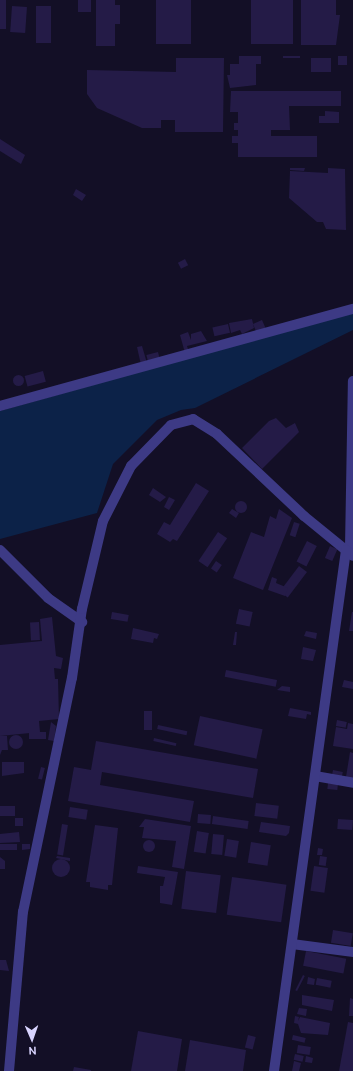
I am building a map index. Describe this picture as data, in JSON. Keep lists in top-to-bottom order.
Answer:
{
  "north": "bottom"
}
